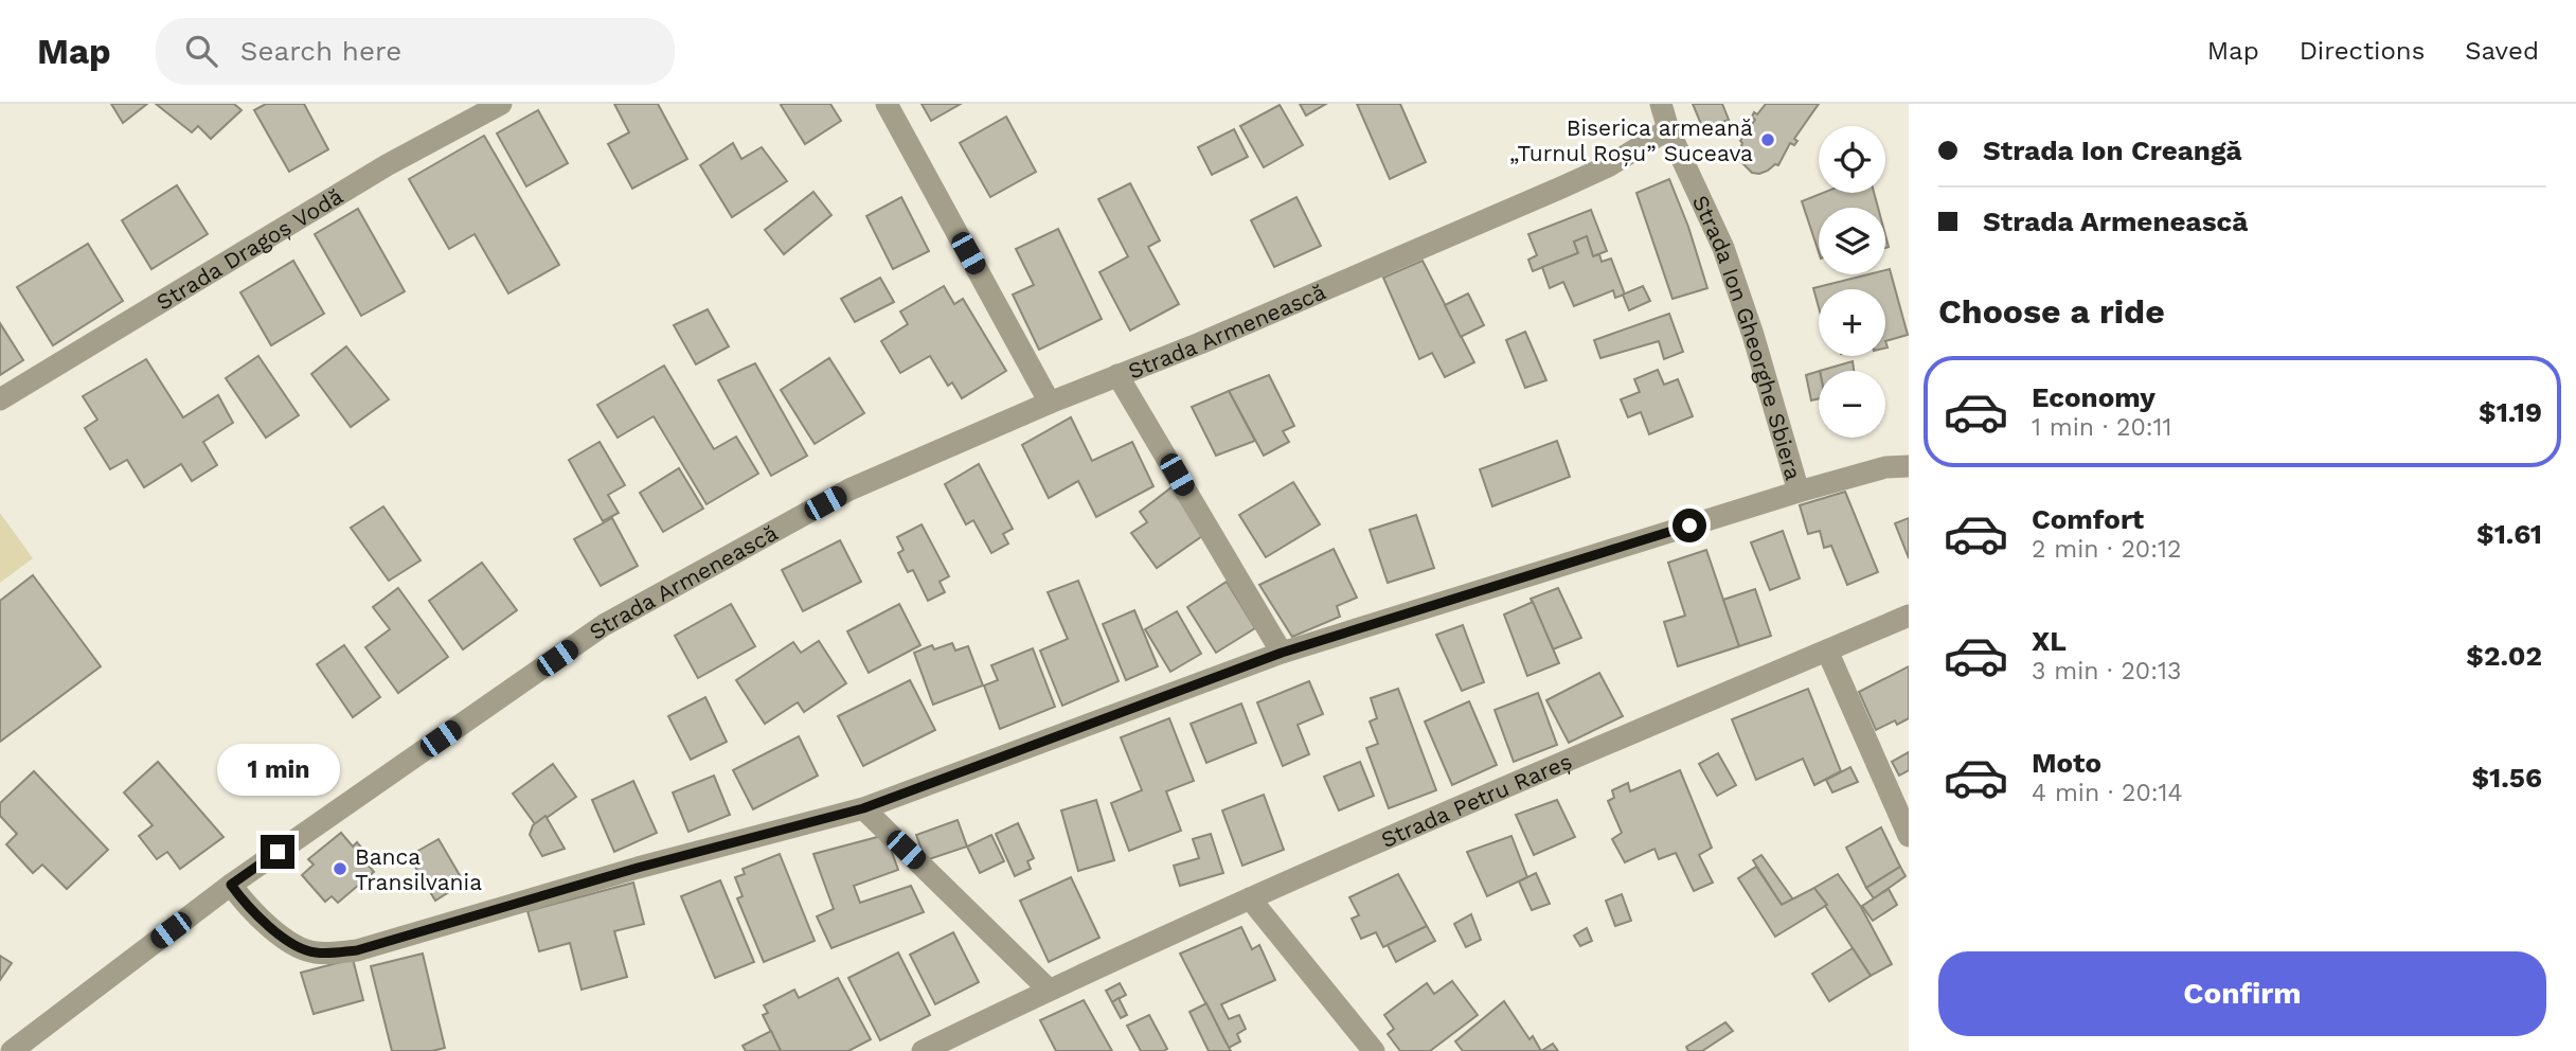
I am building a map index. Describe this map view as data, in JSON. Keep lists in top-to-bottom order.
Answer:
{
  "streets": {
    "street": [
      "Strada Dragoș Vodă",
      "Strada Armenească",
      "Strada Ion Gheorghe Sbiera",
      "Strada Petru Rareș"
    ]
  },
  "crossings": [
    ["Strada Armenească", "Strada Ion Gheorghe Sbiera"]
  ],
  "places": ["Biserica armeană „Turnul Roșu” Suceava", "Banca Transilvania"],
  "page": {
    "header": "Map",
    "search": "Search here",
    "nav": ["Map", "Directions", "Saved"],
    "banner": ["Strada Ion Creangă", "Strada Armenească"],
    "map_buttons": ["+", "−"],
    "heading": "Choose a ride",
    "list": [
      {
        "name": "Economy",
        "note": "1 min · 20:11",
        "value": "$1.19"
      },
      {
        "name": "Comfort",
        "note": "2 min · 20:12",
        "value": "$1.61"
      },
      {
        "name": "XL",
        "note": "3 min · 20:13",
        "value": "$2.02"
      },
      {
        "name": "Moto",
        "note": "4 min · 20:14",
        "value": "$1.56"
      }
    ],
    "bubble": "1 min",
    "buttons": "Confirm"
  }
}
